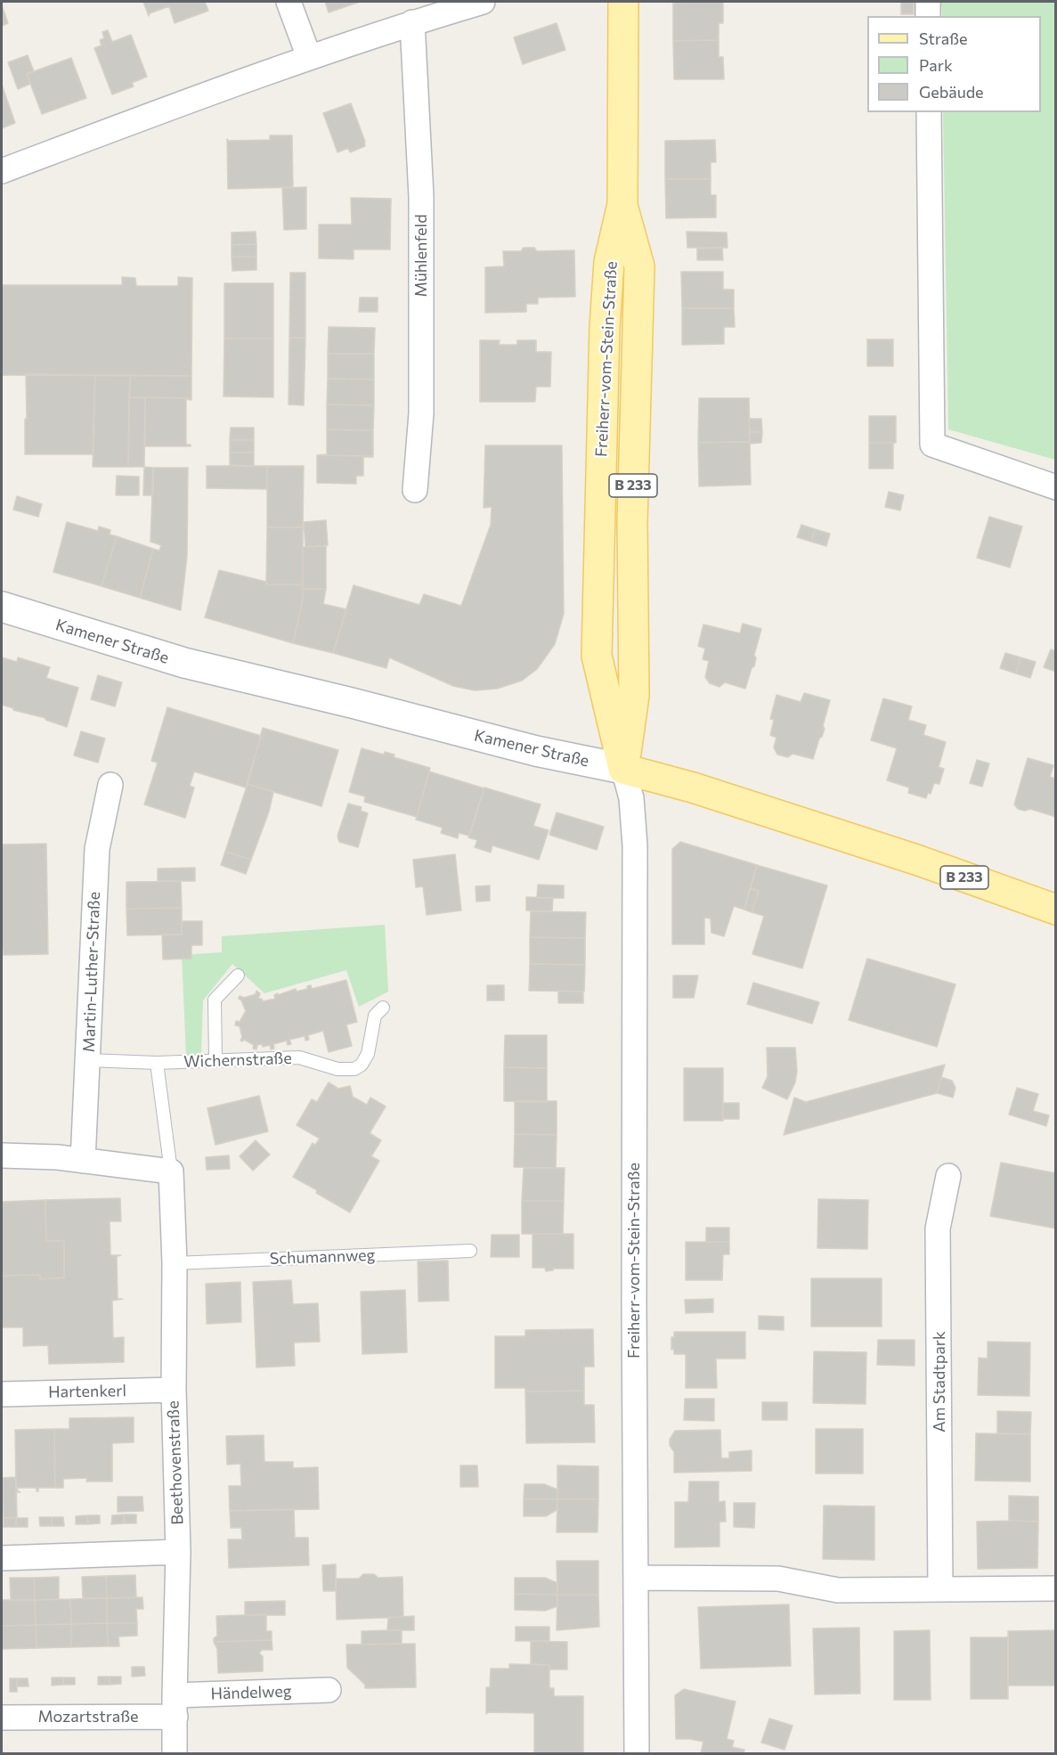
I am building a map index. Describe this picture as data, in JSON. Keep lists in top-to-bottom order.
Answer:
{
  "streets": {
    "main road": ["Freiherr-vom-Stein-Straße", "B 233", "Kamener Straße"],
    "street": [
      "Mühlenfeld",
      "Martin-Luther-Straße",
      "Am Stadtpark",
      "Hartenkerl",
      "Beethovenstraße",
      "Händelweg",
      "Mozartstraße"
    ],
    "lane": ["Wichernstraße", "Schumannweg"]
  },
  "crossings": [
    ["Freiherr-vom-Stein-Straße", "Kamener Straße"],
    ["Martin-Luther-Straße", "Wichernstraße"],
    ["Schumannweg", "Beethovenstraße"],
    ["Hartenkerl", "Beethovenstraße"],
    ["Beethovenstraße", "Händelweg"],
    ["Beethovenstraße", "Mozartstraße"],
    ["Händelweg", "Mozartstraße"]
  ],
  "legend": ["Straße", "Park", "Gebäude"]
}
